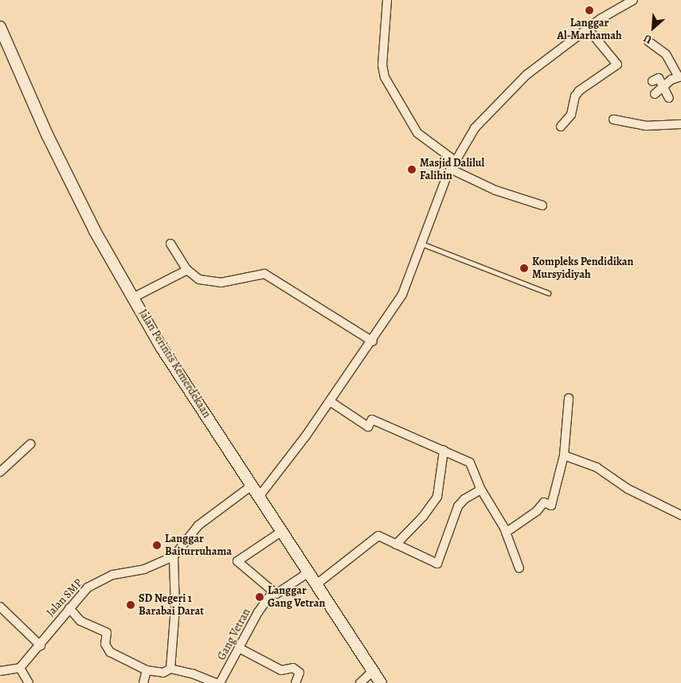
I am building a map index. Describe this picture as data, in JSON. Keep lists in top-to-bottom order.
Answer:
{
  "streets": {
    "main road": ["Jalan Perintis Kemerdekaan"],
    "street": ["Jalan SMP", "Gang Vetran"]
  },
  "crossings": [
    ["Jalan Perintis Kemerdekaan", "Jalan SMP"],
    ["Jalan Perintis Kemerdekaan", "Gang Vetran"]
  ],
  "places": [
    "Langgar Al-Marhamah",
    "Masjid Dalilul Falihin",
    "Kompleks Pendidikan Mursyidiyah",
    "Langgar Baiturruhama",
    "Langgar Gang Vetran",
    "SD Negeri 1 Barabai Darat"
  ],
  "north": "bottom left"
}
